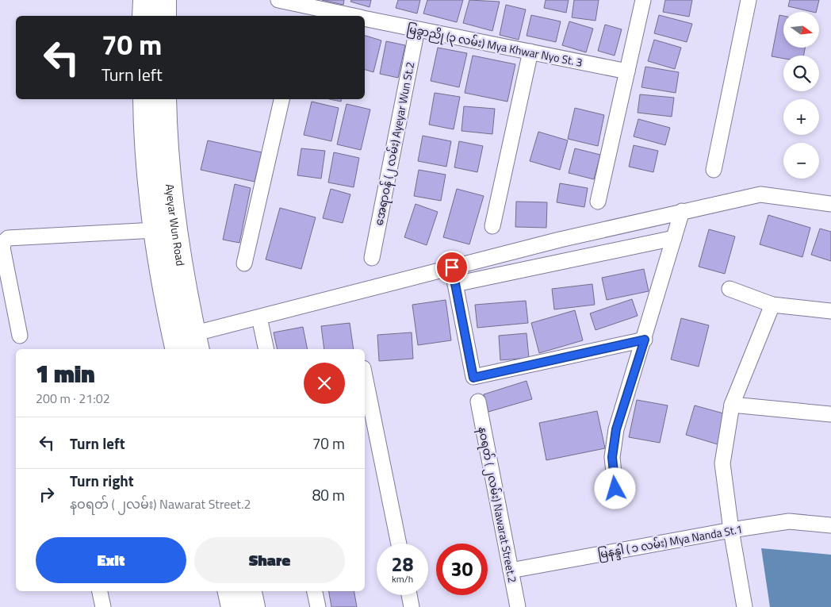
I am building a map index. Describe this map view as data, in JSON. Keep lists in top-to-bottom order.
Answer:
{
  "streets": {
    "main road": ["Ayeyar Wun Road"],
    "street": [
      "မြခွာညို (၃ လမ်း) Mya Khwar Nyo St. 3",
      "အေရာဝန် (၂ လမ်း) Ayeyar Wun St.2",
      "နဝရတ် ( ၂လမ်း) Nawarat Street.2",
      "မြနန္ဒါ ( ၁ လမ်း) Mya Nanda St.1"
    ]
  },
  "crossings": [
    ["မြခွာညို (၃ လမ်း) Mya Khwar Nyo St. 3", "အေရာဝန် (၂ လမ်း) Ayeyar Wun St.2"],
    ["နဝရတ် ( ၂လမ်း) Nawarat Street.2", "မြနန္ဒါ ( ၁ လမ်း) Mya Nanda St.1"]
  ],
  "north": "right",
  "page": {
    "map_buttons": ["+", "−"],
    "turn": ["70 m", "Turn left"],
    "heading": ["1 min", "200 m · 21:02"],
    "list": [
      {
        "name": "Turn left",
        "value": "70 m"
      },
      {
        "name": "Turn right",
        "note": "နဝရတ် ( ၂လမ်း) Nawarat Street.2",
        "value": "80 m"
      }
    ],
    "buttons": ["Exit", "Share"],
    "speed": "28 km/h",
    "limit": "30"
  }
}
